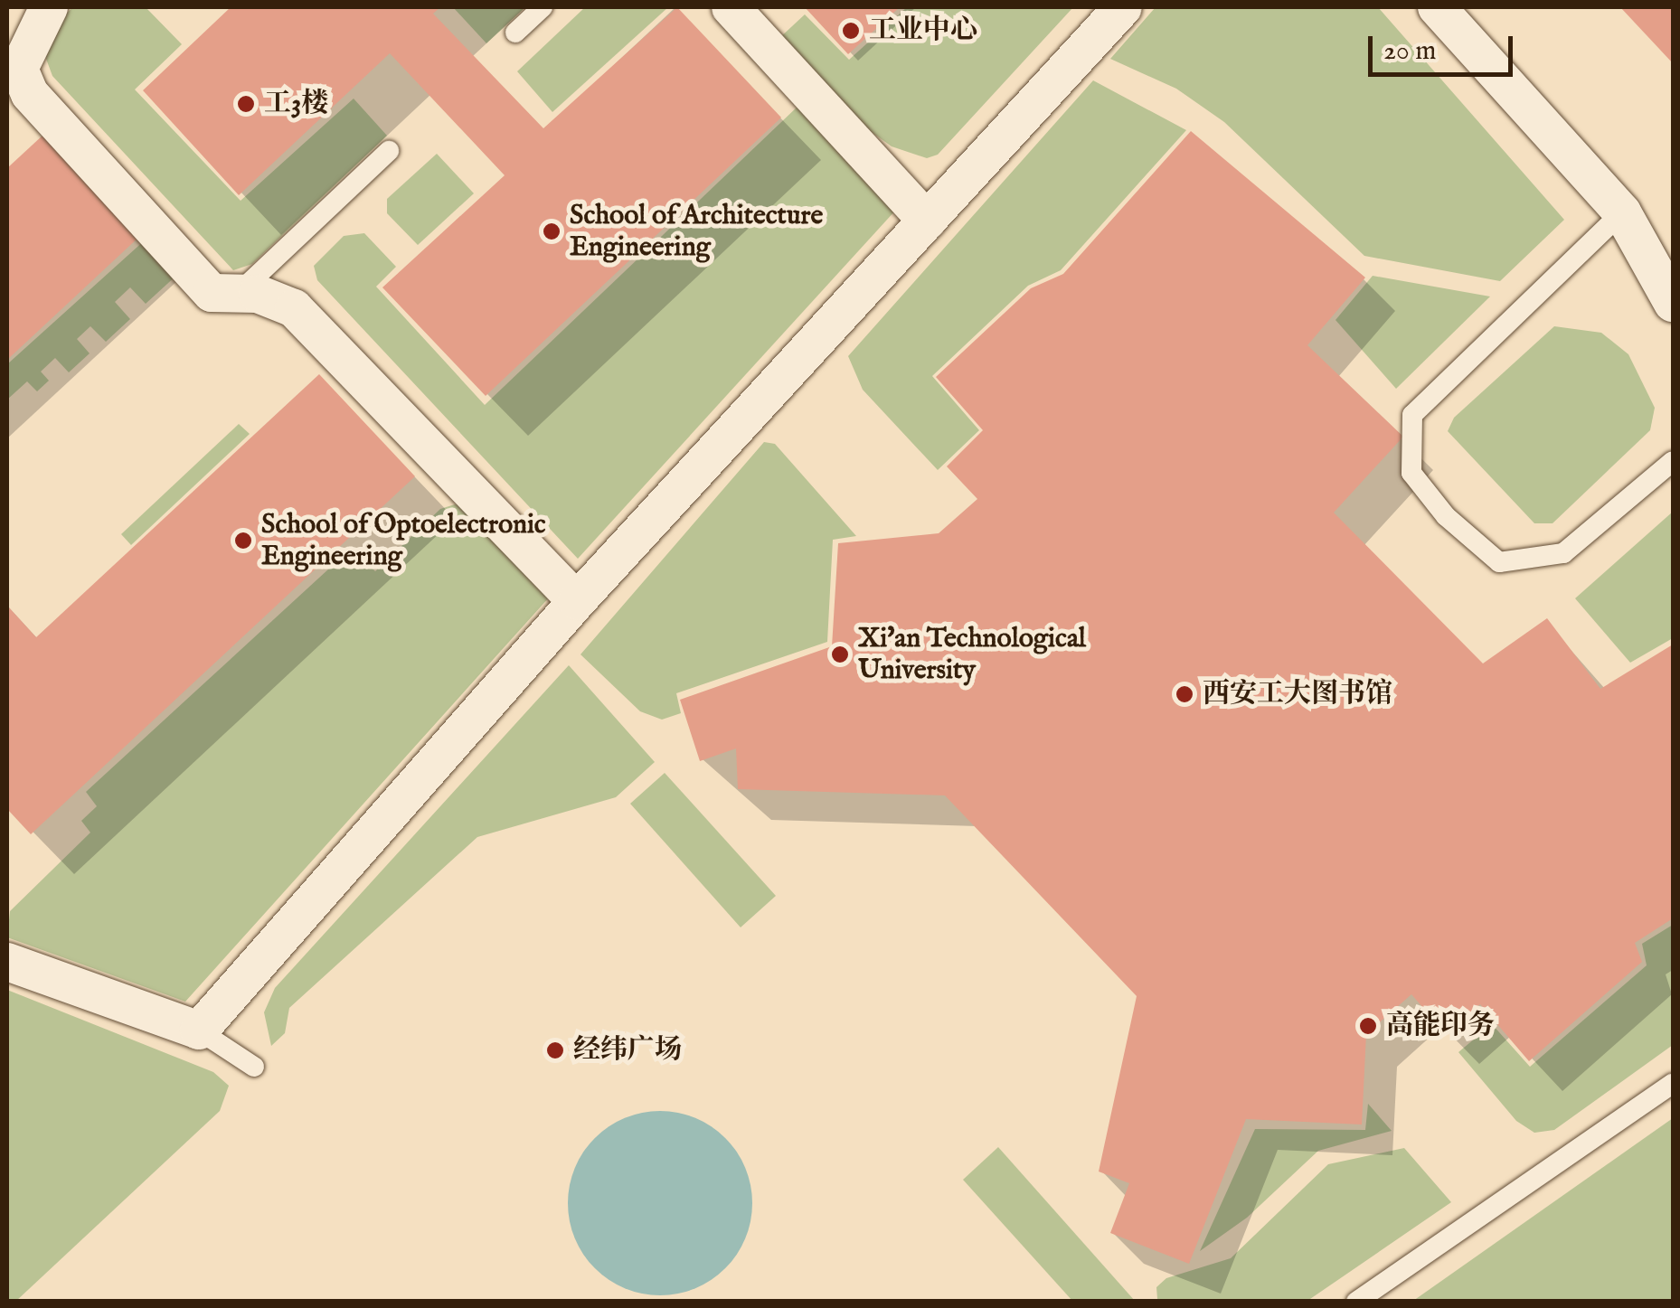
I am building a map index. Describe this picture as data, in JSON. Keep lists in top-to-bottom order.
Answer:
{
  "places": [
    "工业中心",
    "工3楼",
    "School of Architecture Engineering",
    "School of Optoelectronic Engineering",
    "Xi'an Technological University",
    "西安工大图书馆",
    "高能印务",
    "经纬广场"
  ],
  "scale_bar": "20 m"
}
